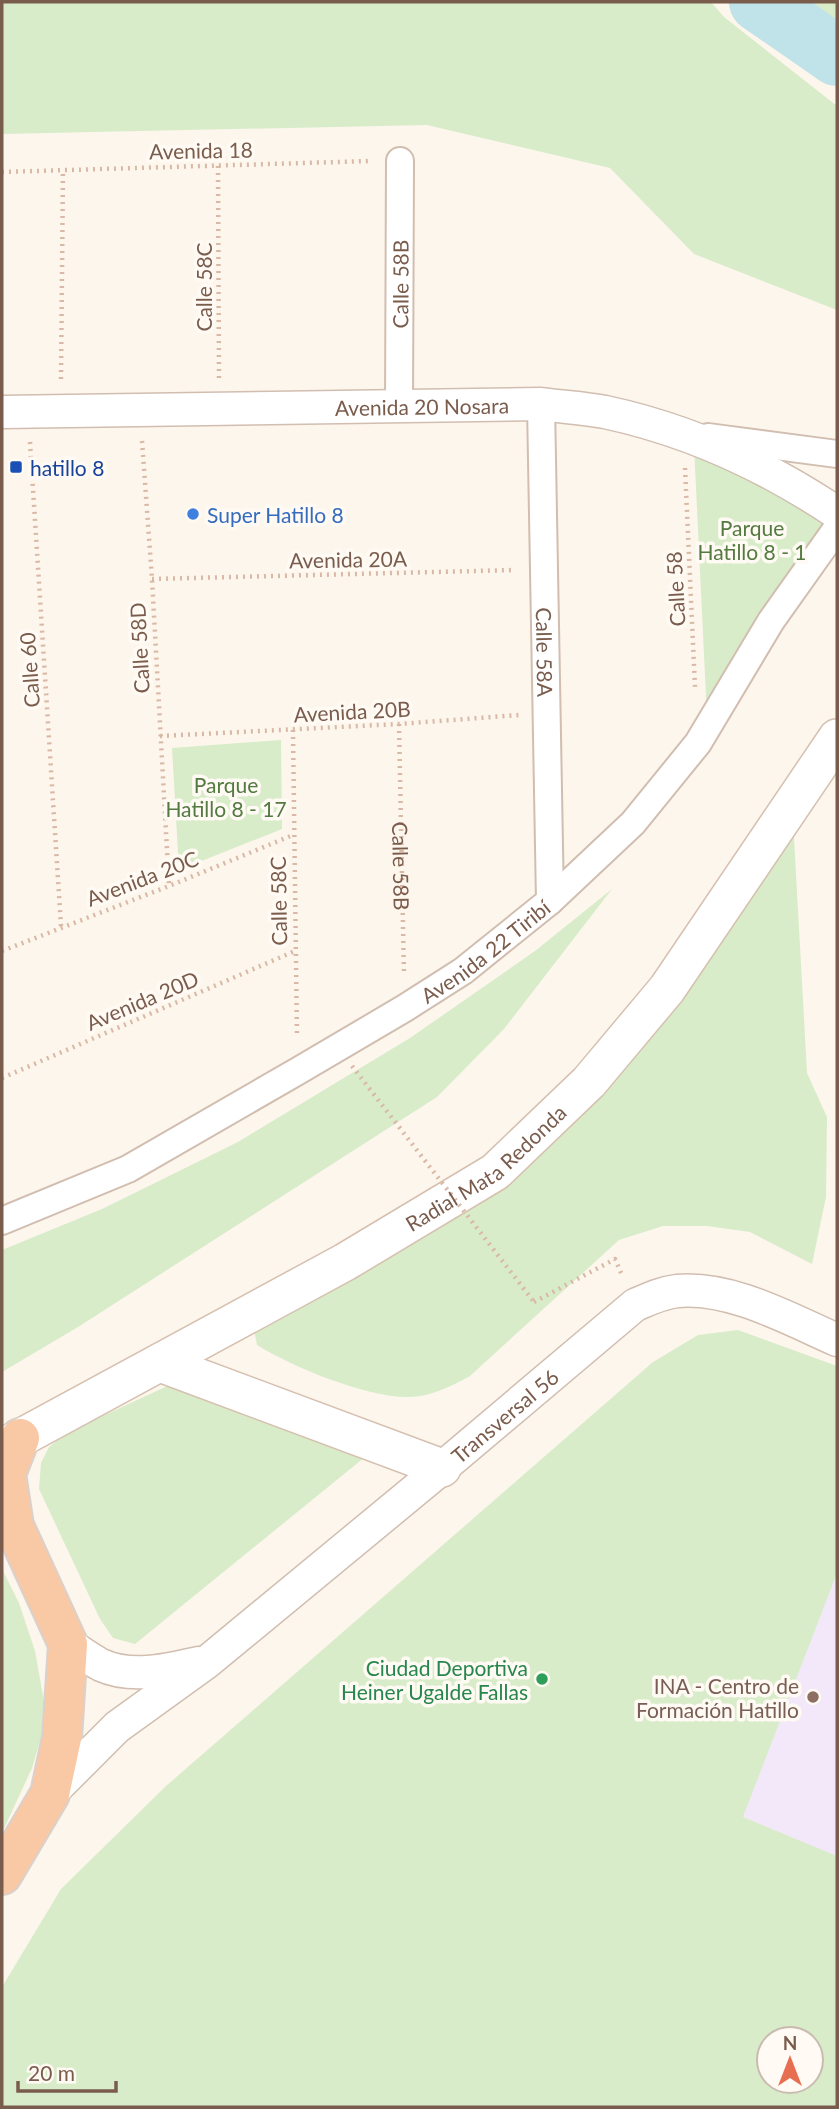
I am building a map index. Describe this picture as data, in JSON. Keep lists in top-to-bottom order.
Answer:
{
  "streets": {
    "main road": ["Radial Mata Redonda"],
    "street": [
      "Calle 58B",
      "Avenida 20 Nosara",
      "Calle 58A",
      "Avenida 22 Tiribí",
      "Transversal 56"
    ],
    "path": [
      "Avenida 18",
      "Calle 58C",
      "Avenida 20A",
      "Calle 58",
      "Calle 58D",
      "Calle 60",
      "Avenida 20B",
      "Avenida 20C",
      "Avenida 20D"
    ]
  },
  "crossings": [
    ["Avenida 18", "Calle 58B"],
    ["Avenida 18", "Calle 58C"],
    ["Calle 58B", "Avenida 20 Nosara"],
    ["Calle 58B", "Avenida 20B"],
    ["Calle 58B", "Avenida 22 Tiribí"],
    ["Calle 58C", "Avenida 20 Nosara"],
    ["Calle 58C", "Avenida 20B"],
    ["Calle 58C", "Avenida 20C"],
    ["Calle 58C", "Avenida 22 Tiribí"],
    ["Calle 58C", "Avenida 20D"],
    ["Avenida 20 Nosara", "Calle 58"],
    ["Avenida 20 Nosara", "Calle 58D"],
    ["Avenida 20 Nosara", "Calle 58A"],
    ["Avenida 20 Nosara", "Calle 60"],
    ["Avenida 20A", "Calle 58D"],
    ["Avenida 20A", "Calle 58A"],
    ["Calle 58D", "Avenida 20B"],
    ["Calle 58D", "Avenida 20C"],
    ["Calle 58A", "Avenida 20B"],
    ["Calle 58A", "Avenida 22 Tiribí"],
    ["Calle 60", "Avenida 20C"]
  ],
  "parks": ["Parque Hatillo 8 - 1", "Parque Hatillo 8 - 17"],
  "places": {
    "transit": ["hatillo 8"],
    "other": ["Super Hatillo 8", "Ciudad Deportiva Heiner Ugalde Fallas", "INA - Centro de Formación Hatillo"]
  },
  "scale_bar": "20 m",
  "north": "top"
}
